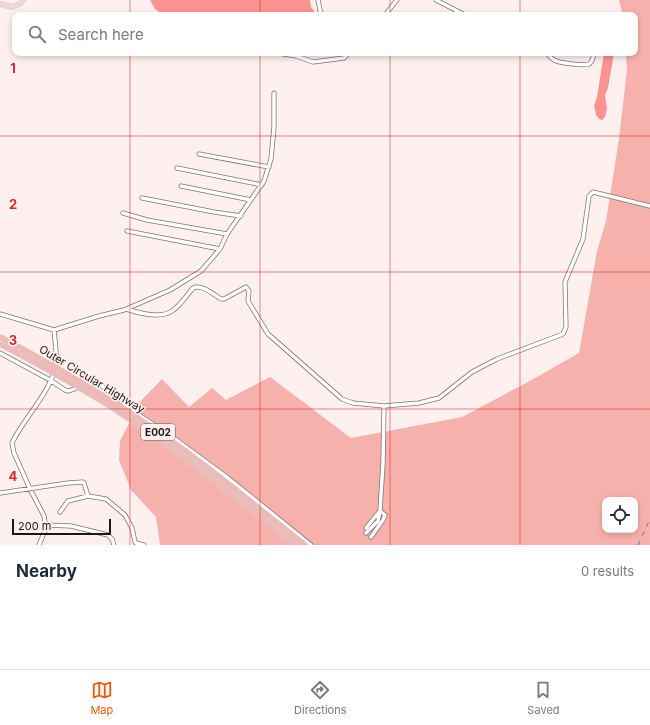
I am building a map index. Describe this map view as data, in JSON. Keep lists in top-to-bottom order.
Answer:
{
  "streets": {
    "highway": ["Outer Circular Highway", "E002"]
  },
  "scale_bar": "200 m",
  "page": {
    "search": "Search here",
    "scale": "200 m",
    "heading": ["Nearby", "0 results"],
    "nav": ["Map", "Directions", "Saved"]
  },
  "grid": {
    "rows": [
      "1",
      "2",
      "3",
      "4"
    ]
  }
}
